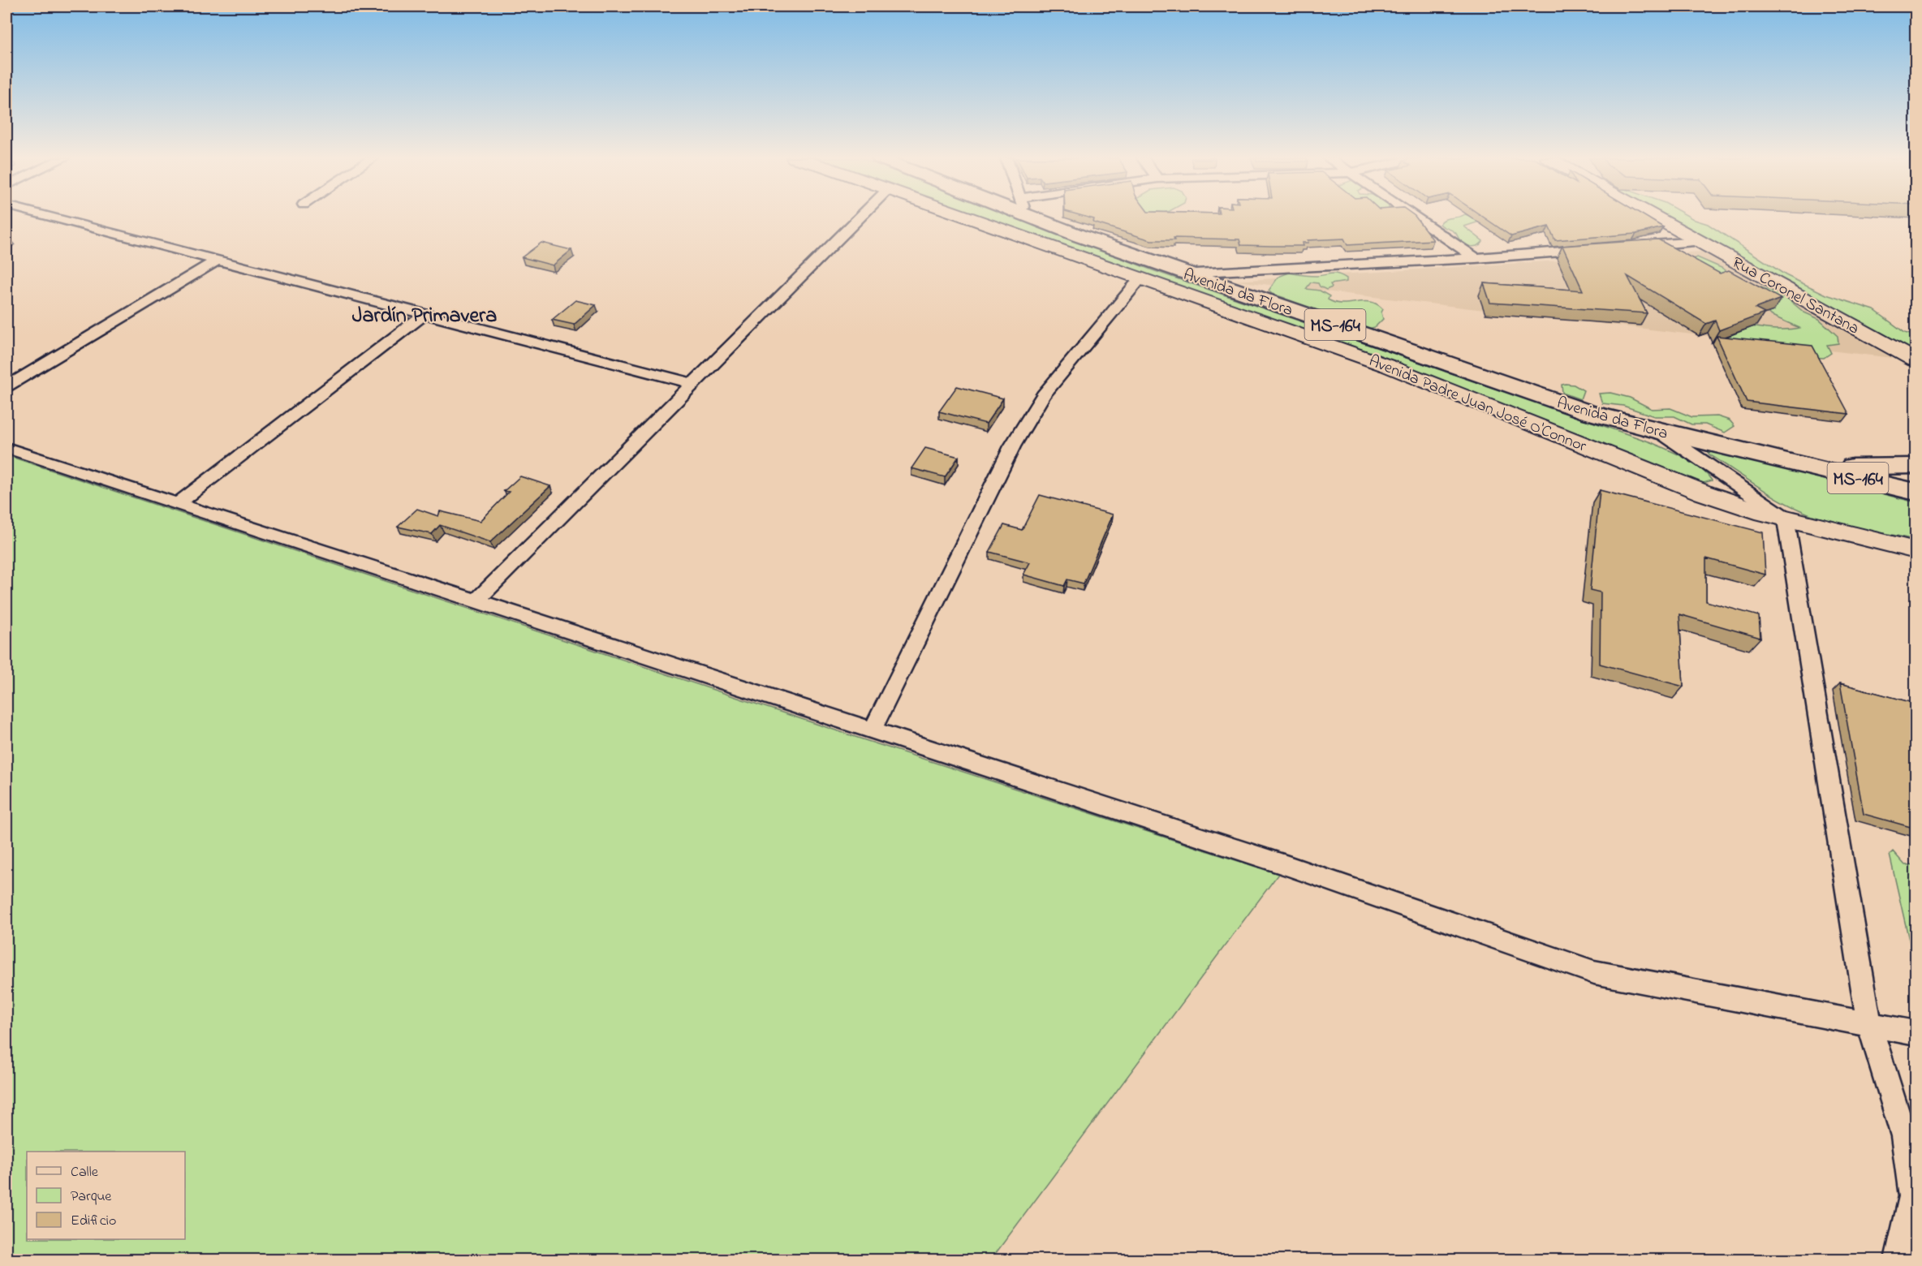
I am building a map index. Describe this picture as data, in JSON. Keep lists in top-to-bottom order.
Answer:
{
  "streets": {
    "main road": ["Avenida da Flora", "MS-164"],
    "street": ["Rua Coronel Santana", "Avenida Padre Juan José O'Connor"]
  },
  "districts": ["Jardín Primavera"],
  "legend": ["Calle", "Parque", "Edificio"]
}
